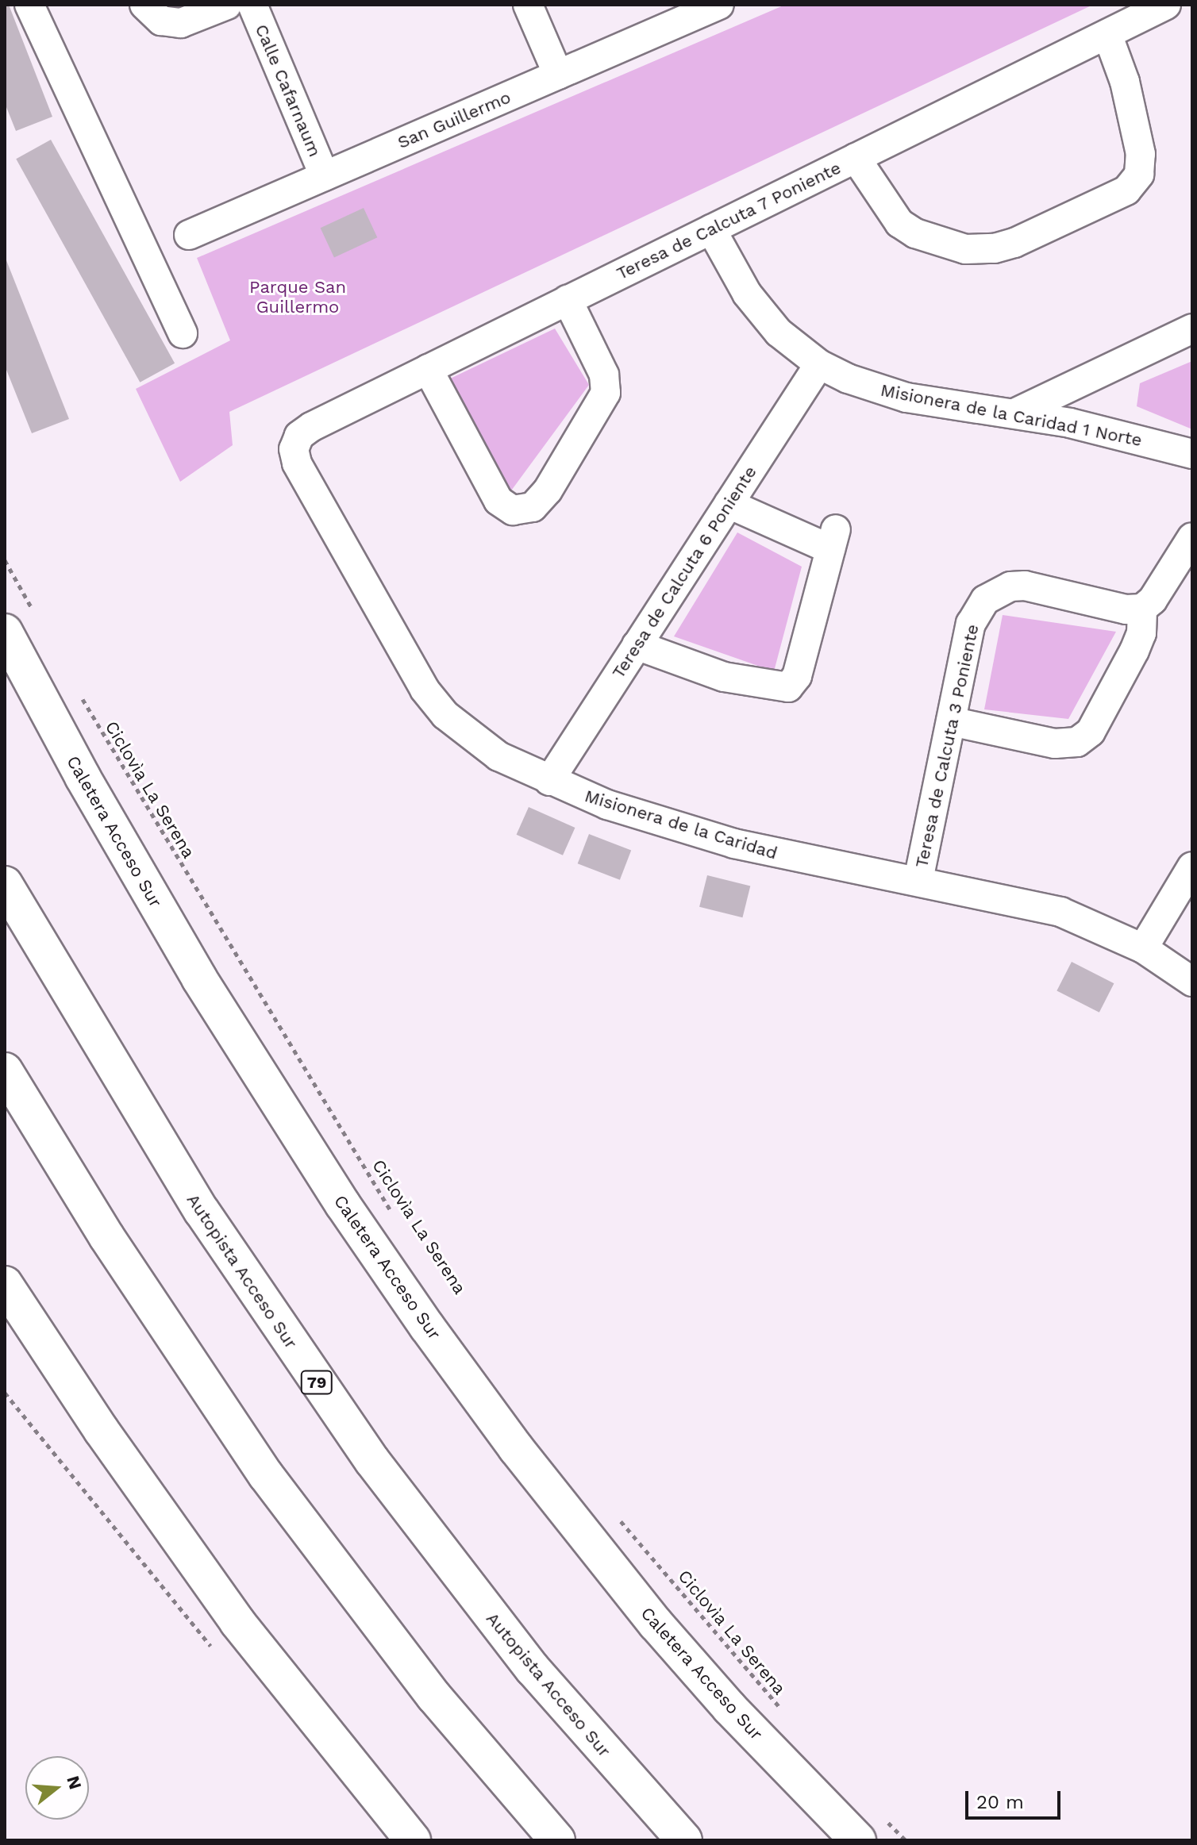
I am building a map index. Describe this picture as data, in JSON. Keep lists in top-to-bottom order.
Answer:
{
  "streets": {
    "main road": ["Caletera Acceso Sur", "Autopista Acceso Sur", "79"],
    "street": [
      "Calle Cafarnaum",
      "San Guillermo",
      "Teresa de Calcuta 7 Poniente",
      "Misionera de la Caridad 1 Norte",
      "Teresa de Calcuta 6 Poniente",
      "Teresa de Calcuta 3 Poniente",
      "Misionera de la Caridad"
    ],
    "path": ["Ciclovìa La Serena"]
  },
  "crossings": [
    ["Calle Cafarnaum", "San Guillermo"],
    ["Teresa de Calcuta 7 Poniente", "Misionera de la Caridad 1 Norte"],
    ["Teresa de Calcuta 7 Poniente", "Misionera de la Caridad"],
    ["Misionera de la Caridad 1 Norte", "Teresa de Calcuta 6 Poniente"],
    ["Teresa de Calcuta 6 Poniente", "Misionera de la Caridad"],
    ["Teresa de Calcuta 3 Poniente", "Misionera de la Caridad"]
  ],
  "parks": ["Parque San Guillermo"],
  "scale_bar": "20 m",
  "north": "right"
}
